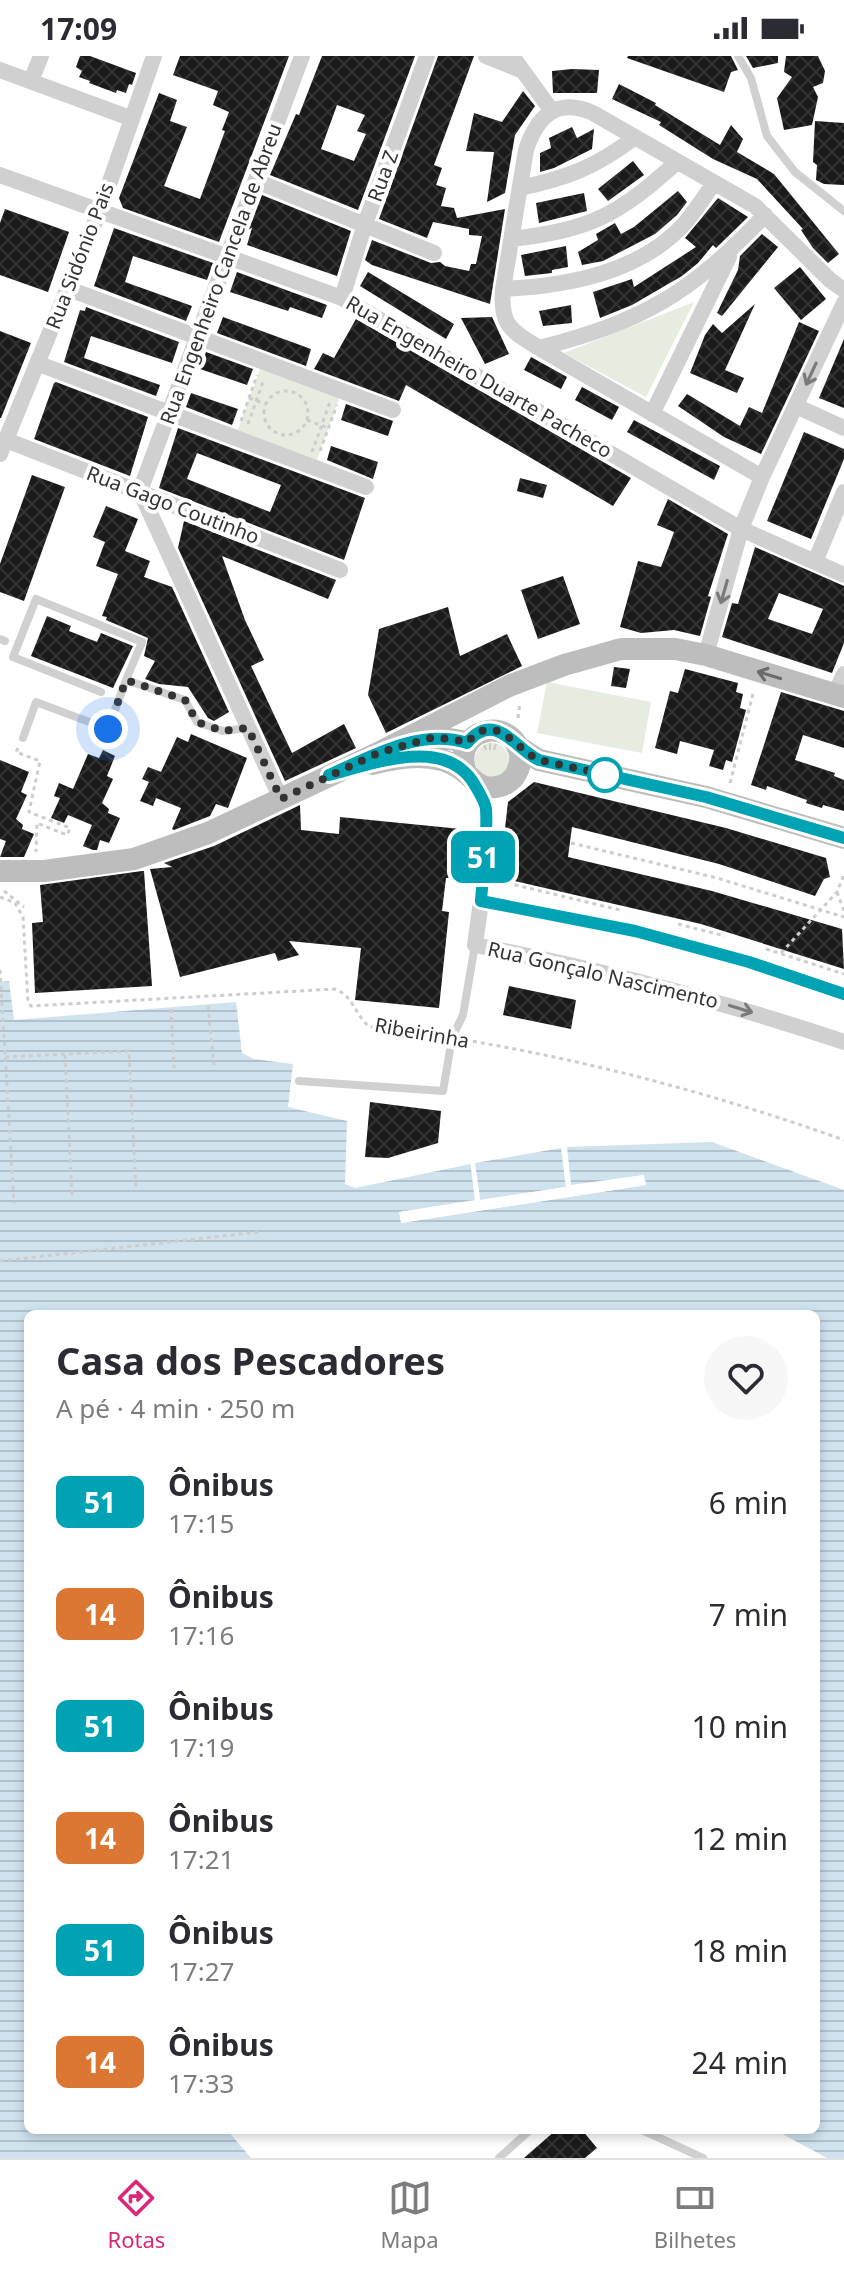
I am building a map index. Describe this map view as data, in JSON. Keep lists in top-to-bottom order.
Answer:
{
  "streets": {
    "street": [
      "Rua Z",
      "Rua Sidónio Pais",
      "Rua Engenheiro Cancela de Abreu",
      "Rua Engenheiro Duarte Pacheco",
      "Rua Gago Coutinho",
      "Rua Gonçalo Nascimento"
    ],
    "path": ["Ribeirinha"]
  },
  "crossings": [
    ["Rua Z", "Rua Engenheiro Duarte Pacheco"],
    ["Rua Sidónio Pais", "Rua Engenheiro Duarte Pacheco"],
    ["Rua Sidónio Pais", "Rua Gago Coutinho"],
    ["Rua Engenheiro Cancela de Abreu", "Rua Engenheiro Duarte Pacheco"],
    ["Rua Engenheiro Cancela de Abreu", "Rua Gago Coutinho"]
  ],
  "lines": ["bus line 51"],
  "page": {
    "status": "17:09",
    "on_map": "51",
    "heading": ["Casa dos Pescadores", "A pé · 4 min · 250 m"],
    "list": [
      {
        "mark": "51",
        "name": "Ônibus",
        "note": "17:15",
        "value": "6 min"
      },
      {
        "mark": "14",
        "name": "Ônibus",
        "note": "17:16",
        "value": "7 min"
      },
      {
        "mark": "51",
        "name": "Ônibus",
        "note": "17:19",
        "value": "10 min"
      },
      {
        "mark": "14",
        "name": "Ônibus",
        "note": "17:21",
        "value": "12 min"
      },
      {
        "mark": "51",
        "name": "Ônibus",
        "note": "17:27",
        "value": "18 min"
      },
      {
        "mark": "14",
        "name": "Ônibus",
        "note": "17:33",
        "value": "24 min"
      }
    ],
    "tabs": ["Rotas", "Mapa", "Bilhetes"]
  }
}
